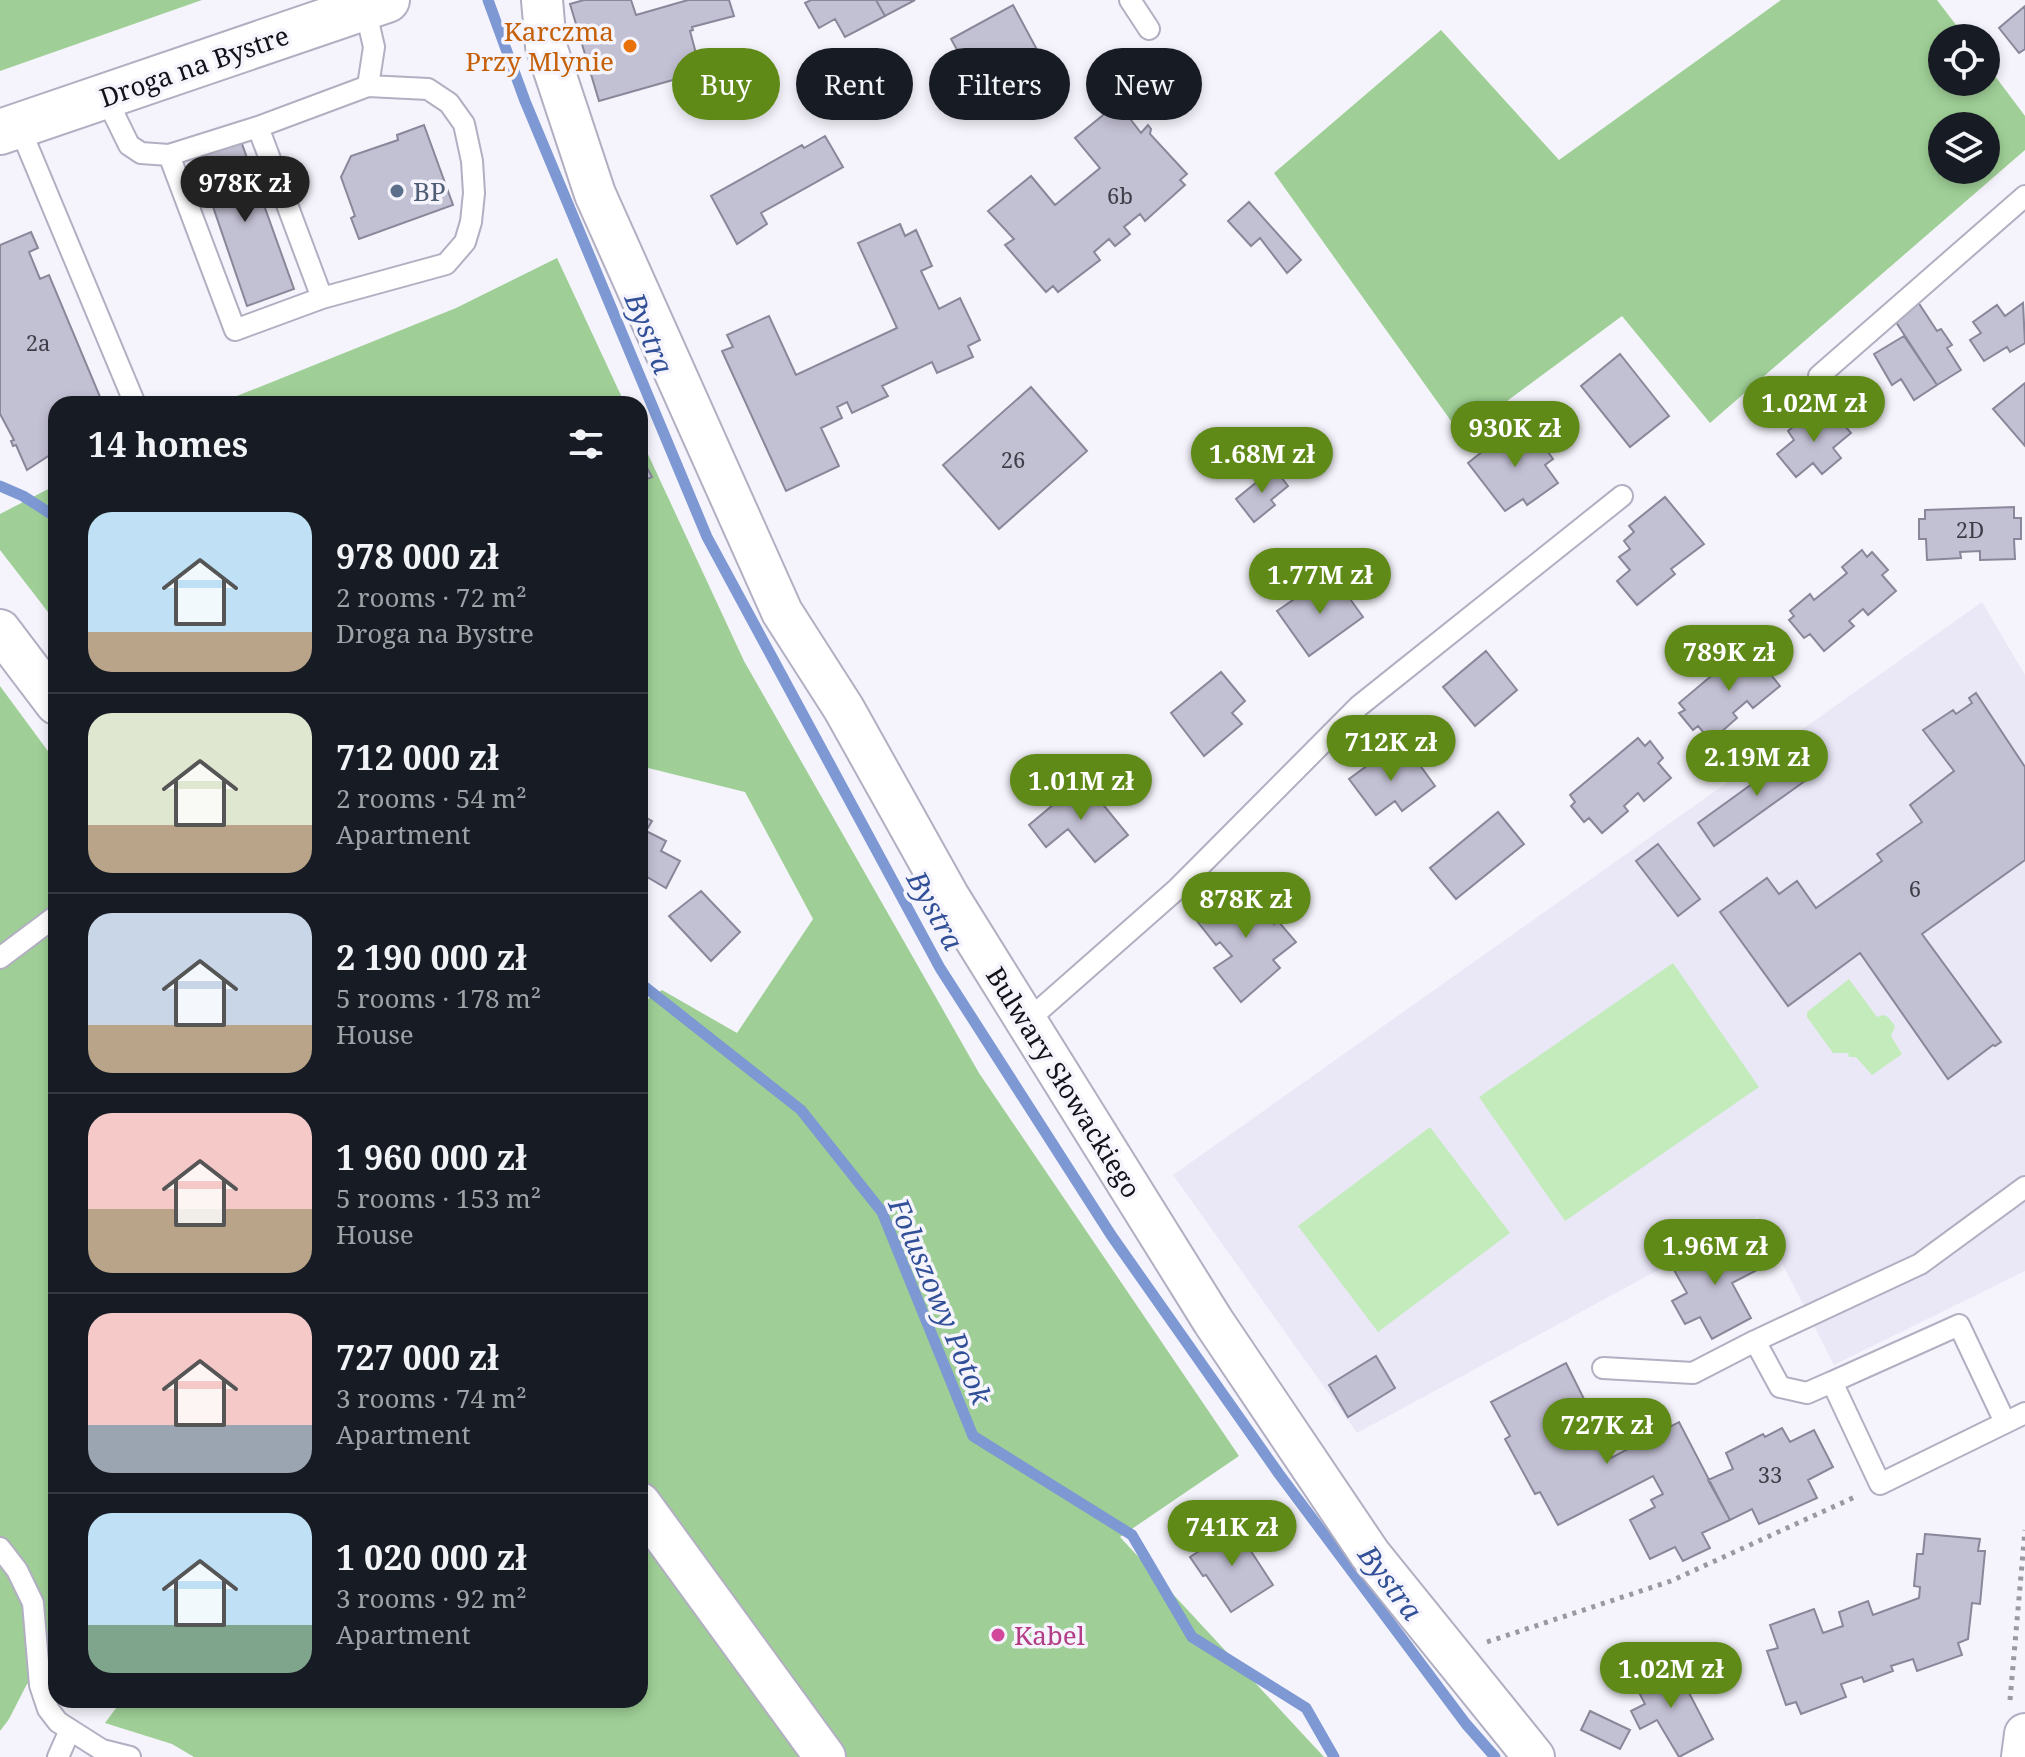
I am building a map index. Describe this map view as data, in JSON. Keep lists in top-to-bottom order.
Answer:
{
  "streets": {
    "street": ["Droga na Bystre", "Bulwary Słowackiego"]
  },
  "water": ["Bystra", "Foluszowy Potok"],
  "places": ["Karczma Przy Mlynie", "BP", "Kabel"],
  "house_numbers": [
    "6b",
    "2a",
    "26",
    "2D",
    "6",
    "33"
  ],
  "page": {
    "chip": [
      "Buy",
      "Rent",
      "Filters",
      "New"
    ],
    "price": [
      "978K zł",
      "1.02M zł",
      "930K zł",
      "1.68M zł",
      "1.77M zł",
      "789K zł",
      "712K zł",
      "2.19M zł",
      "1.01M zł",
      "878K zł",
      "1.96M zł",
      "727K zł",
      "741K zł",
      "1.02M zł"
    ],
    "heading": "14 homes",
    "list": [
      {
        "name": "978 000 zł",
        "note": "2 rooms · 72 m² · Droga na Bystre"
      },
      {
        "name": "712 000 zł",
        "note": "2 rooms · 54 m² · Apartment"
      },
      {
        "name": "2 190 000 zł",
        "note": "5 rooms · 178 m² · House"
      },
      {
        "name": "1 960 000 zł",
        "note": "5 rooms · 153 m² · House"
      },
      {
        "name": "727 000 zł",
        "note": "3 rooms · 74 m² · Apartment"
      },
      {
        "name": "1 020 000 zł",
        "note": "3 rooms · 92 m² · Apartment"
      }
    ]
  }
}
